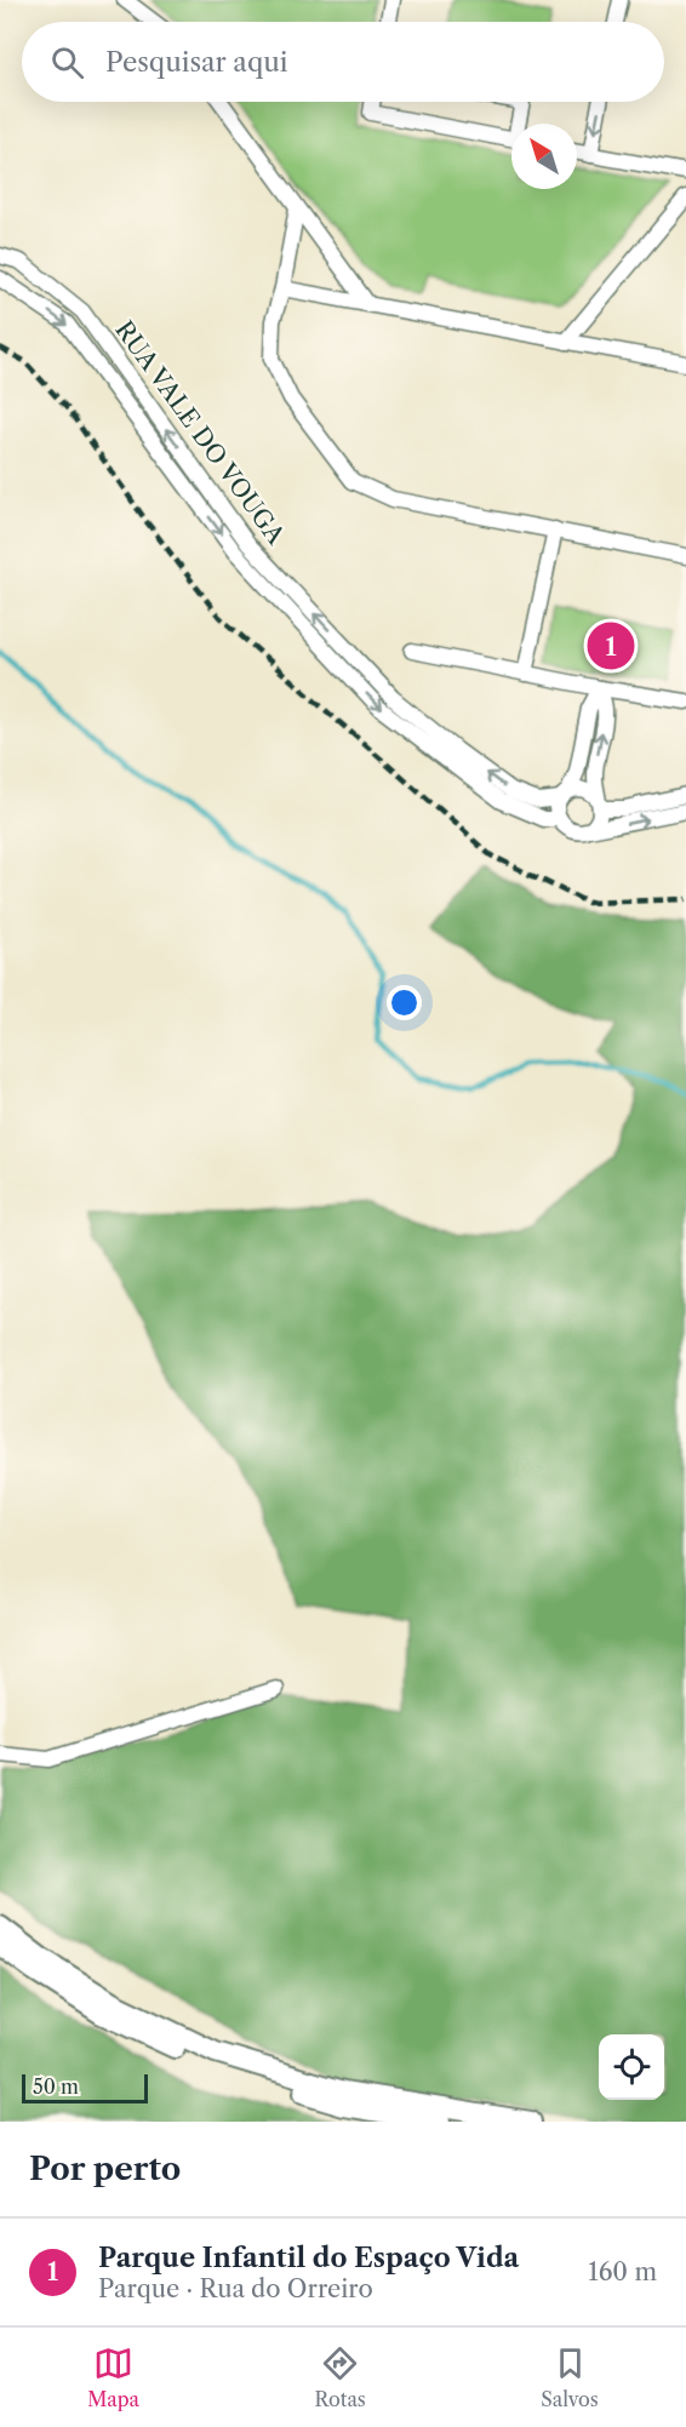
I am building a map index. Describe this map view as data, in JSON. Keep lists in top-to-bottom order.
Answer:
{
  "streets": {
    "street": ["RUA VALE DO VOUGA"]
  },
  "scale_bar": "50 m",
  "north": "top left",
  "page": {
    "search": "Pesquisar aqui",
    "pins": "1",
    "scale": "50 m",
    "heading": "Por perto",
    "list": [
      {
        "mark": "1",
        "name": "Parque Infantil do Espaço Vida",
        "note": "Parque · Rua do Orreiro",
        "value": "160 m"
      }
    ],
    "nav": ["Mapa", "Rotas", "Salvos"]
  }
}
